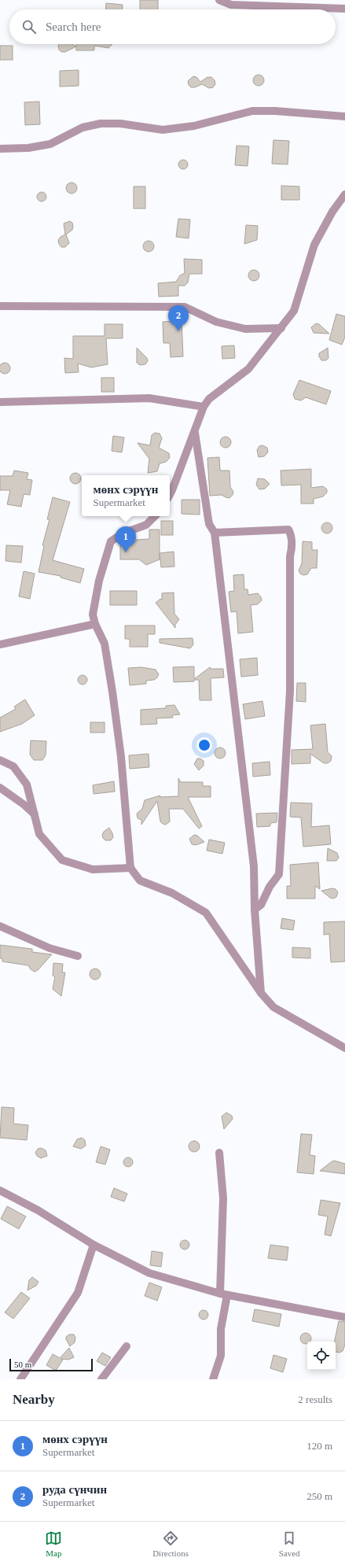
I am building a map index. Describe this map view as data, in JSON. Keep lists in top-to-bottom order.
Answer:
{
  "scale_bar": "50 m",
  "page": {
    "search": "Search here",
    "pins": ["2", "1"],
    "popup": ["мөнх сэрүүн", "Supermarket"],
    "scale": "50 m",
    "heading": ["Nearby", "2 results"],
    "list": [
      {
        "mark": "1",
        "name": "мөнх сэрүүн",
        "note": "Supermarket",
        "value": "120 m"
      },
      {
        "mark": "2",
        "name": "руда сүнчин",
        "note": "Supermarket",
        "value": "250 m"
      }
    ],
    "nav": ["Map", "Directions", "Saved"]
  }
}
